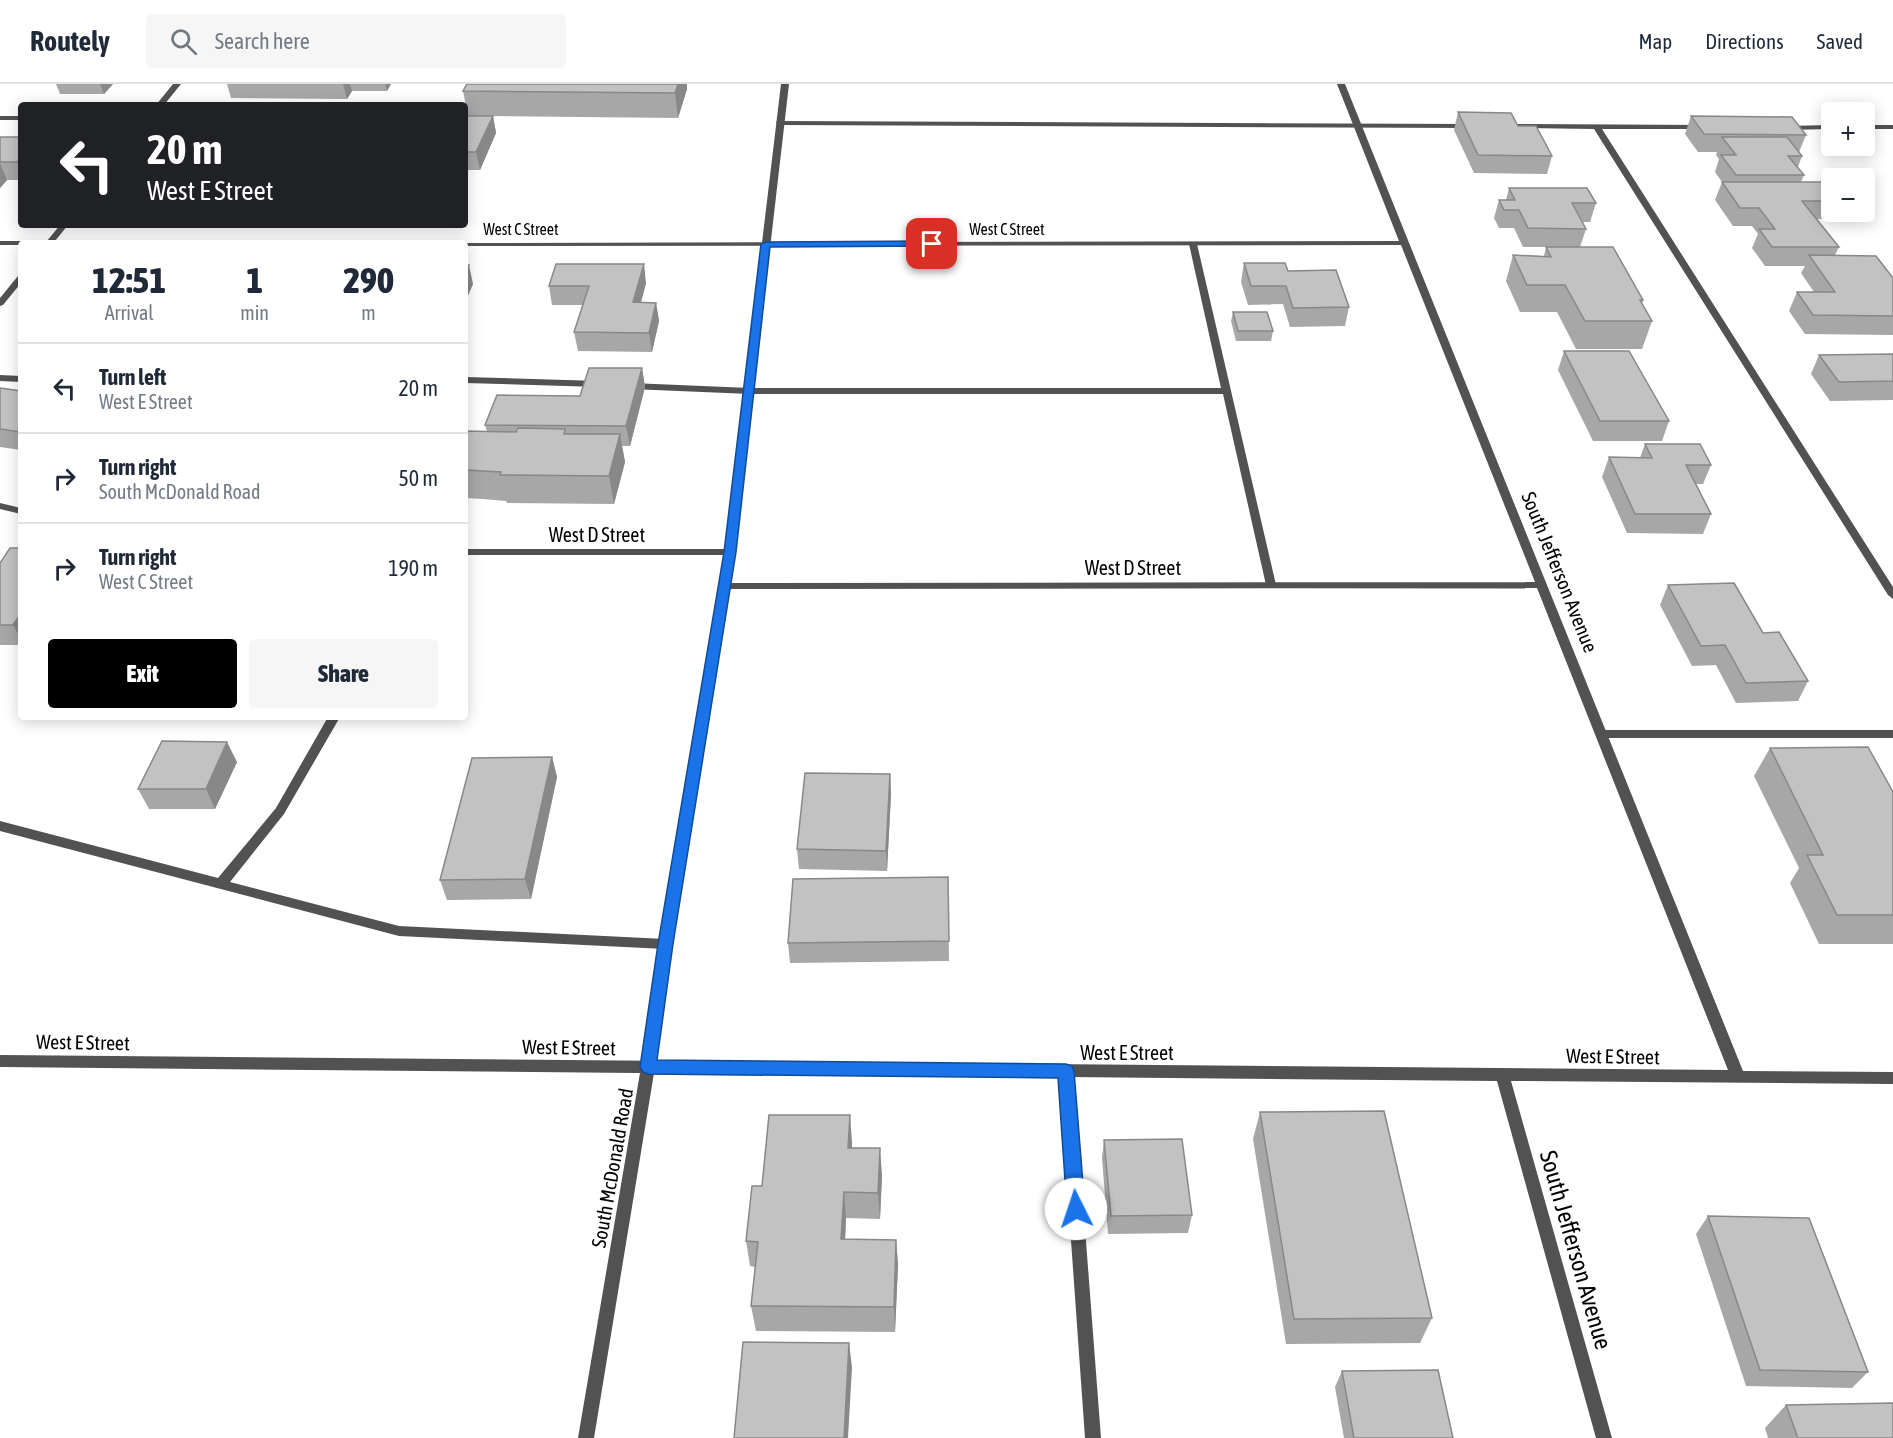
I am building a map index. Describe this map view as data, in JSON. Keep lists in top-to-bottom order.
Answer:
{
  "streets": {
    "street": [
      "West C Street",
      "West D Street",
      "South Jefferson Avenue",
      "West E Street",
      "South McDonald Road"
    ]
  },
  "crossings": [
    ["West C Street", "South Jefferson Avenue"],
    ["West C Street", "South McDonald Road"],
    ["West D Street", "South Jefferson Avenue"],
    ["West D Street", "South McDonald Road"],
    ["South Jefferson Avenue", "West E Street"],
    ["West E Street", "South McDonald Road"]
  ],
  "page": {
    "header": "Routely",
    "search": "Search here",
    "nav": ["Map", "Directions", "Saved"],
    "map_buttons": ["+", "−"],
    "turn": ["20 m", "West E Street"],
    "eta": [
      "12:51",
      "Arrival",
      "1",
      "min",
      "290",
      "m"
    ],
    "list": [
      {
        "name": "Turn left",
        "note": "West E Street",
        "value": "20 m"
      },
      {
        "name": "Turn right",
        "note": "South McDonald Road",
        "value": "50 m"
      },
      {
        "name": "Turn right",
        "note": "West C Street",
        "value": "190 m"
      }
    ],
    "buttons": ["Exit", "Share"]
  }
}
